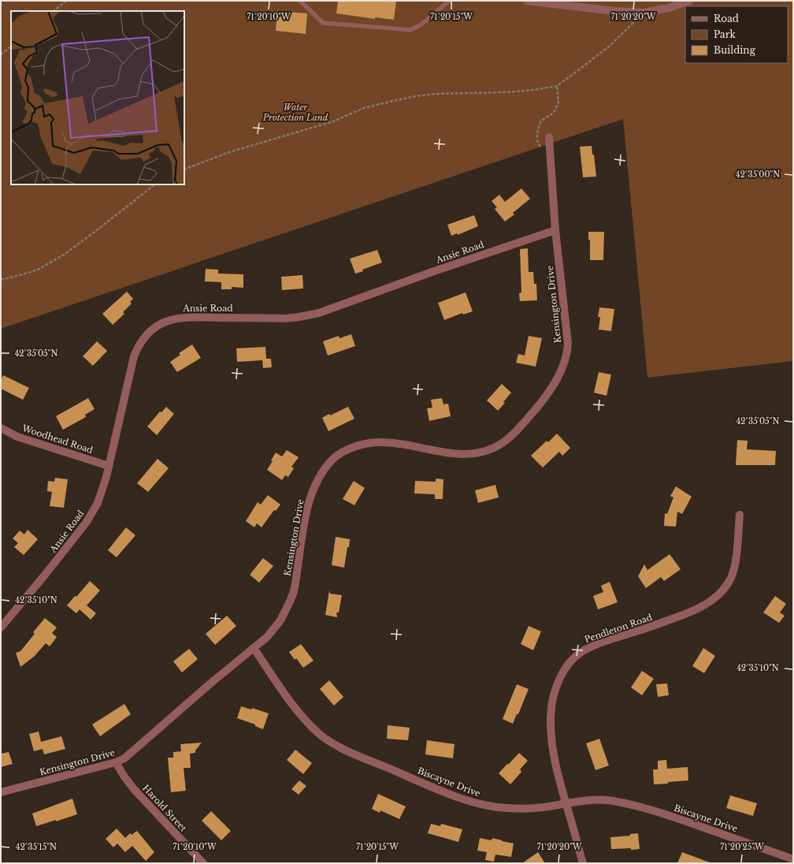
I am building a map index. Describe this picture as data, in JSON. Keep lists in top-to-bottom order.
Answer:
{
  "streets": {
    "street": [
      "Ansie Road",
      "Kensington Drive",
      "Woodhead Road",
      "Pendleton Road",
      "Biscayne Drive",
      "Harold Street"
    ]
  },
  "crossings": [
    ["Ansie Road", "Kensington Drive"],
    ["Ansie Road", "Woodhead Road"],
    ["Kensington Drive", "Biscayne Drive"],
    ["Kensington Drive", "Harold Street"],
    ["Pendleton Road", "Biscayne Drive"]
  ],
  "parks": ["Water Protection Land"],
  "legend": ["Road", "Park", "Building"],
  "coordinates": [
    "71°20'10\"W",
    "71°20'15\"W",
    "71°20'20\"W",
    "42°35'00\"N",
    "42°35'05\"N",
    "42°35'10\"N",
    "71°20'25\"W",
    "42°35'15\"N"
  ]
}
